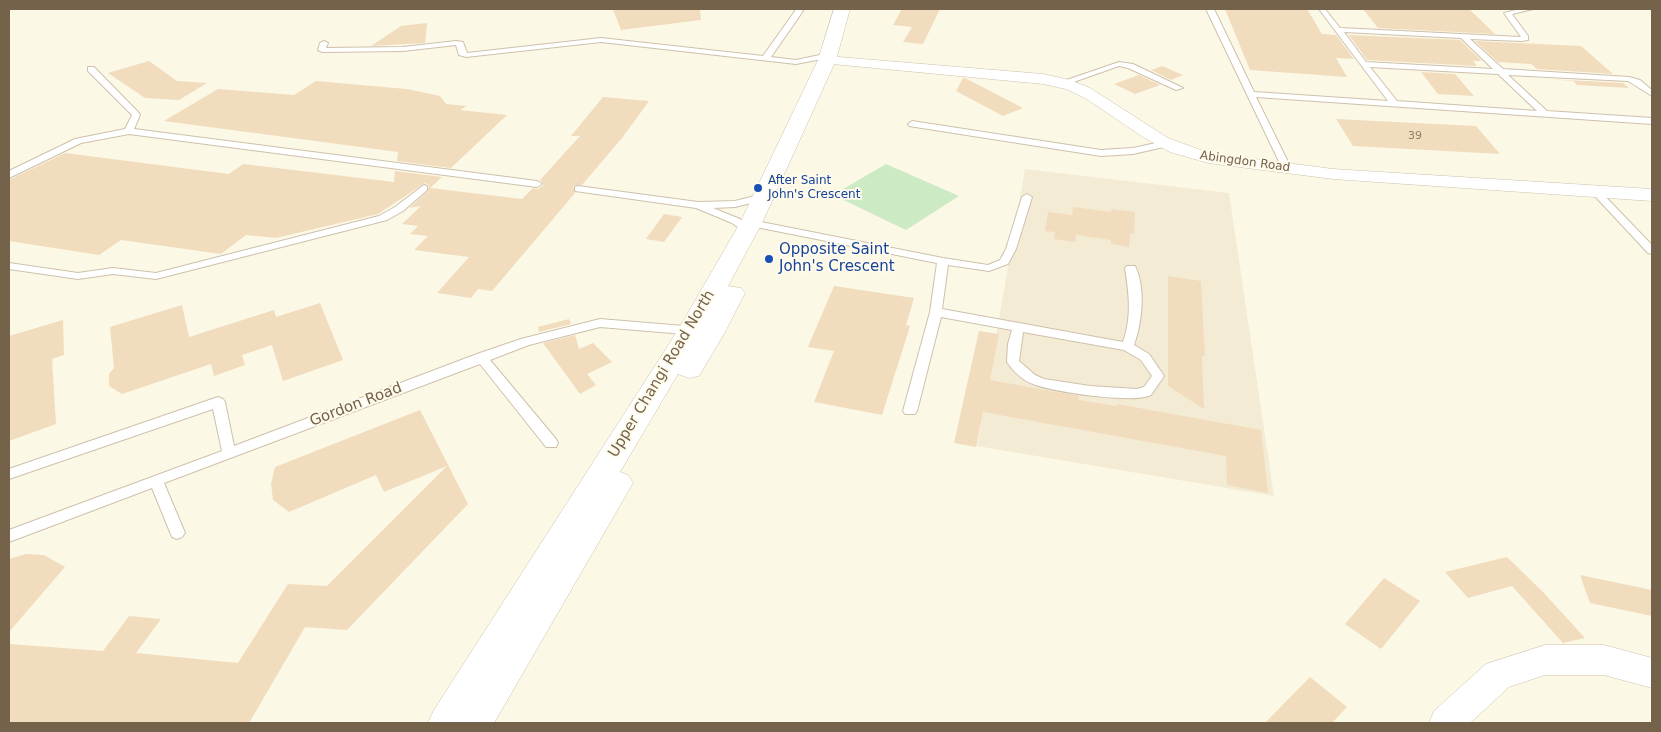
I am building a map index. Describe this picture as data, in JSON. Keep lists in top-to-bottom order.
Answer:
{
  "streets": {
    "street": ["Abingdon Road", "Upper Changi Road North"],
    "lane": ["Gordon Road"]
  },
  "crossings": [
    ["Abingdon Road", "Upper Changi Road North"],
    ["Upper Changi Road North", "Gordon Road"]
  ],
  "places": ["After Saint John's Crescent", "Opposite Saint John's Crescent"],
  "house_numbers": ["39"]
}
